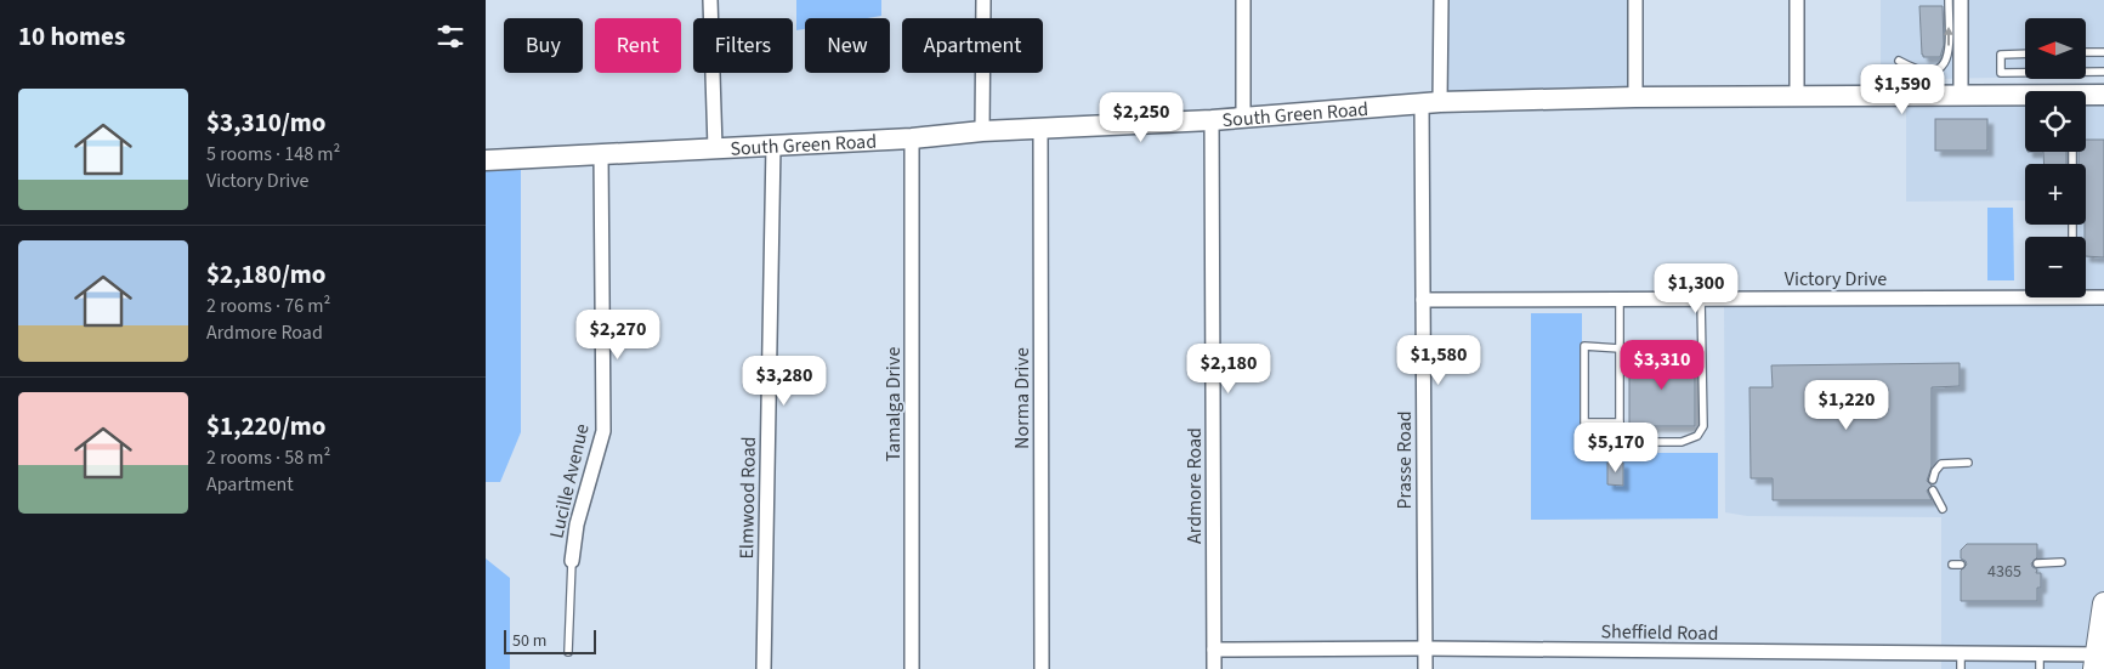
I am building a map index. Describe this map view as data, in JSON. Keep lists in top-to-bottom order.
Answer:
{
  "streets": {
    "main road": ["South Green Road"],
    "street": [
      "Victory Drive",
      "Norma Drive",
      "Tamalga Drive",
      "Prasse Road",
      "Lucille Avenue",
      "Ardmore Road",
      "Elmwood Road",
      "Sheffield Road"
    ]
  },
  "crossings": [
    ["South Green Road", "Norma Drive"],
    ["South Green Road", "Tamalga Drive"],
    ["South Green Road", "Prasse Road"],
    ["South Green Road", "Lucille Avenue"],
    ["South Green Road", "Ardmore Road"],
    ["South Green Road", "Elmwood Road"],
    ["Victory Drive", "Prasse Road"],
    ["Prasse Road", "Sheffield Road"],
    ["Ardmore Road", "Sheffield Road"]
  ],
  "house_numbers": ["4365"],
  "scale_bar": "50 m",
  "north": "left",
  "page": {
    "heading": "10 homes",
    "map_buttons": ["+", "−"],
    "chip": [
      "Buy",
      "Rent",
      "Filters",
      "New",
      "Apartment"
    ],
    "price": [
      "$1,590",
      "$2,250",
      "$1,300",
      "$2,270",
      "$1,580",
      "$3,310",
      "$2,180",
      "$3,280",
      "$1,220",
      "$5,170"
    ],
    "list": [
      {
        "name": "$3,310/mo",
        "note": "5 rooms · 148 m² · Victory Drive"
      },
      {
        "name": "$2,180/mo",
        "note": "2 rooms · 76 m² · Ardmore Road"
      },
      {
        "name": "$1,220/mo",
        "note": "2 rooms · 58 m² · Apartment"
      }
    ],
    "scale": "50 m"
  }
}
